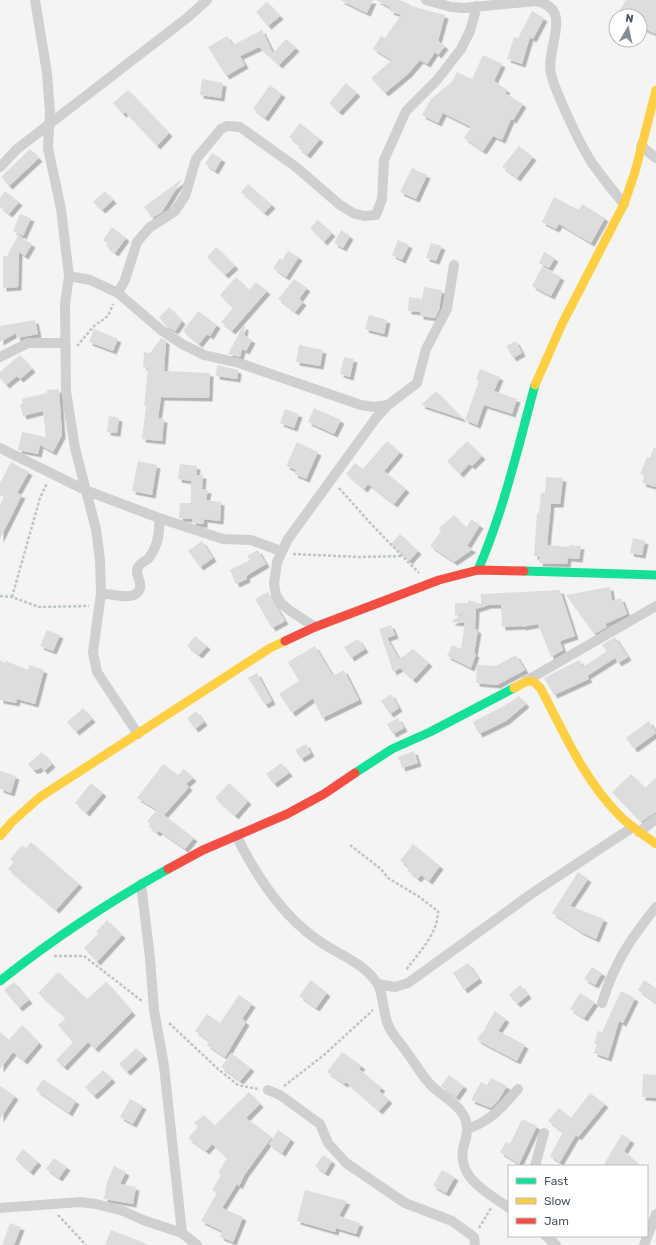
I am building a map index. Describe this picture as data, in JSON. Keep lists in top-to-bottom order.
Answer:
{
  "legend": ["Fast", "Slow", "Jam"],
  "north": "top"
}
